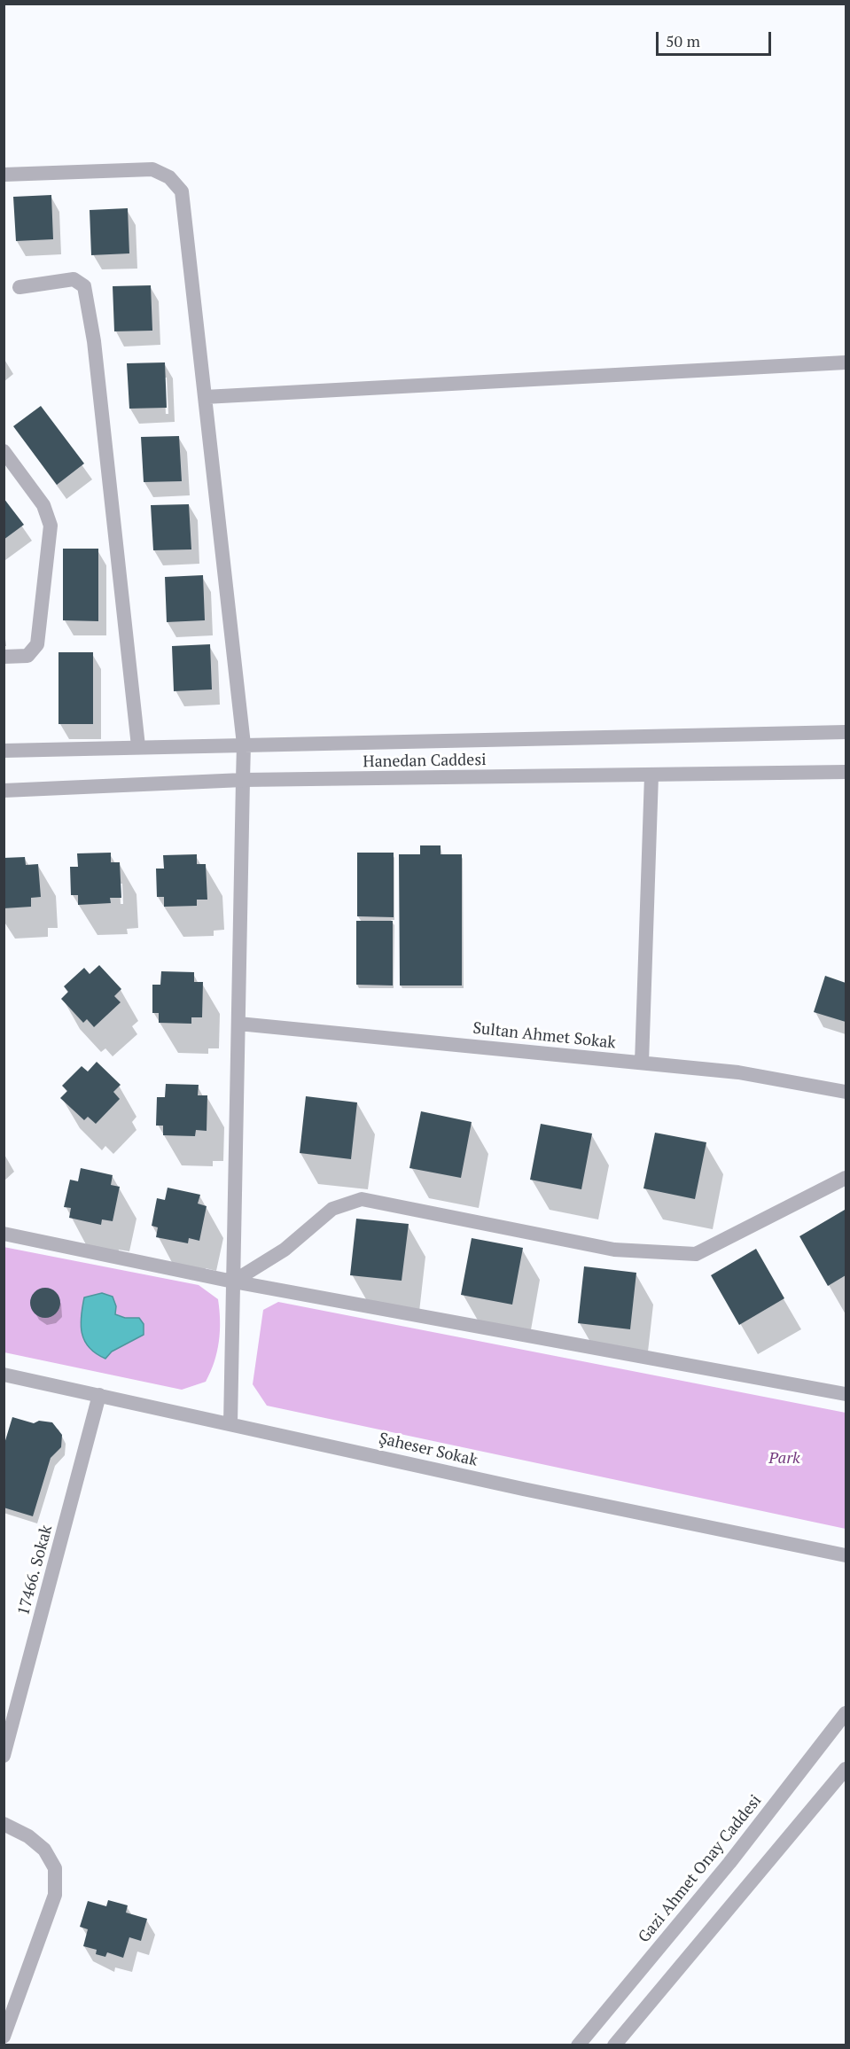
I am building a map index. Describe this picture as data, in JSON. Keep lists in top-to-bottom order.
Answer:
{
  "streets": {
    "street": [
      "Hanedan Caddesi",
      "Sultan Ahmet Sokak",
      "Şaheser Sokak",
      "17466. Sokak",
      "Gazi Ahmet Onay Caddesi"
    ]
  },
  "crossings": [
    ["Şaheser Sokak", "17466. Sokak"]
  ],
  "parks": ["Park"],
  "scale_bar": "50 m"
}
